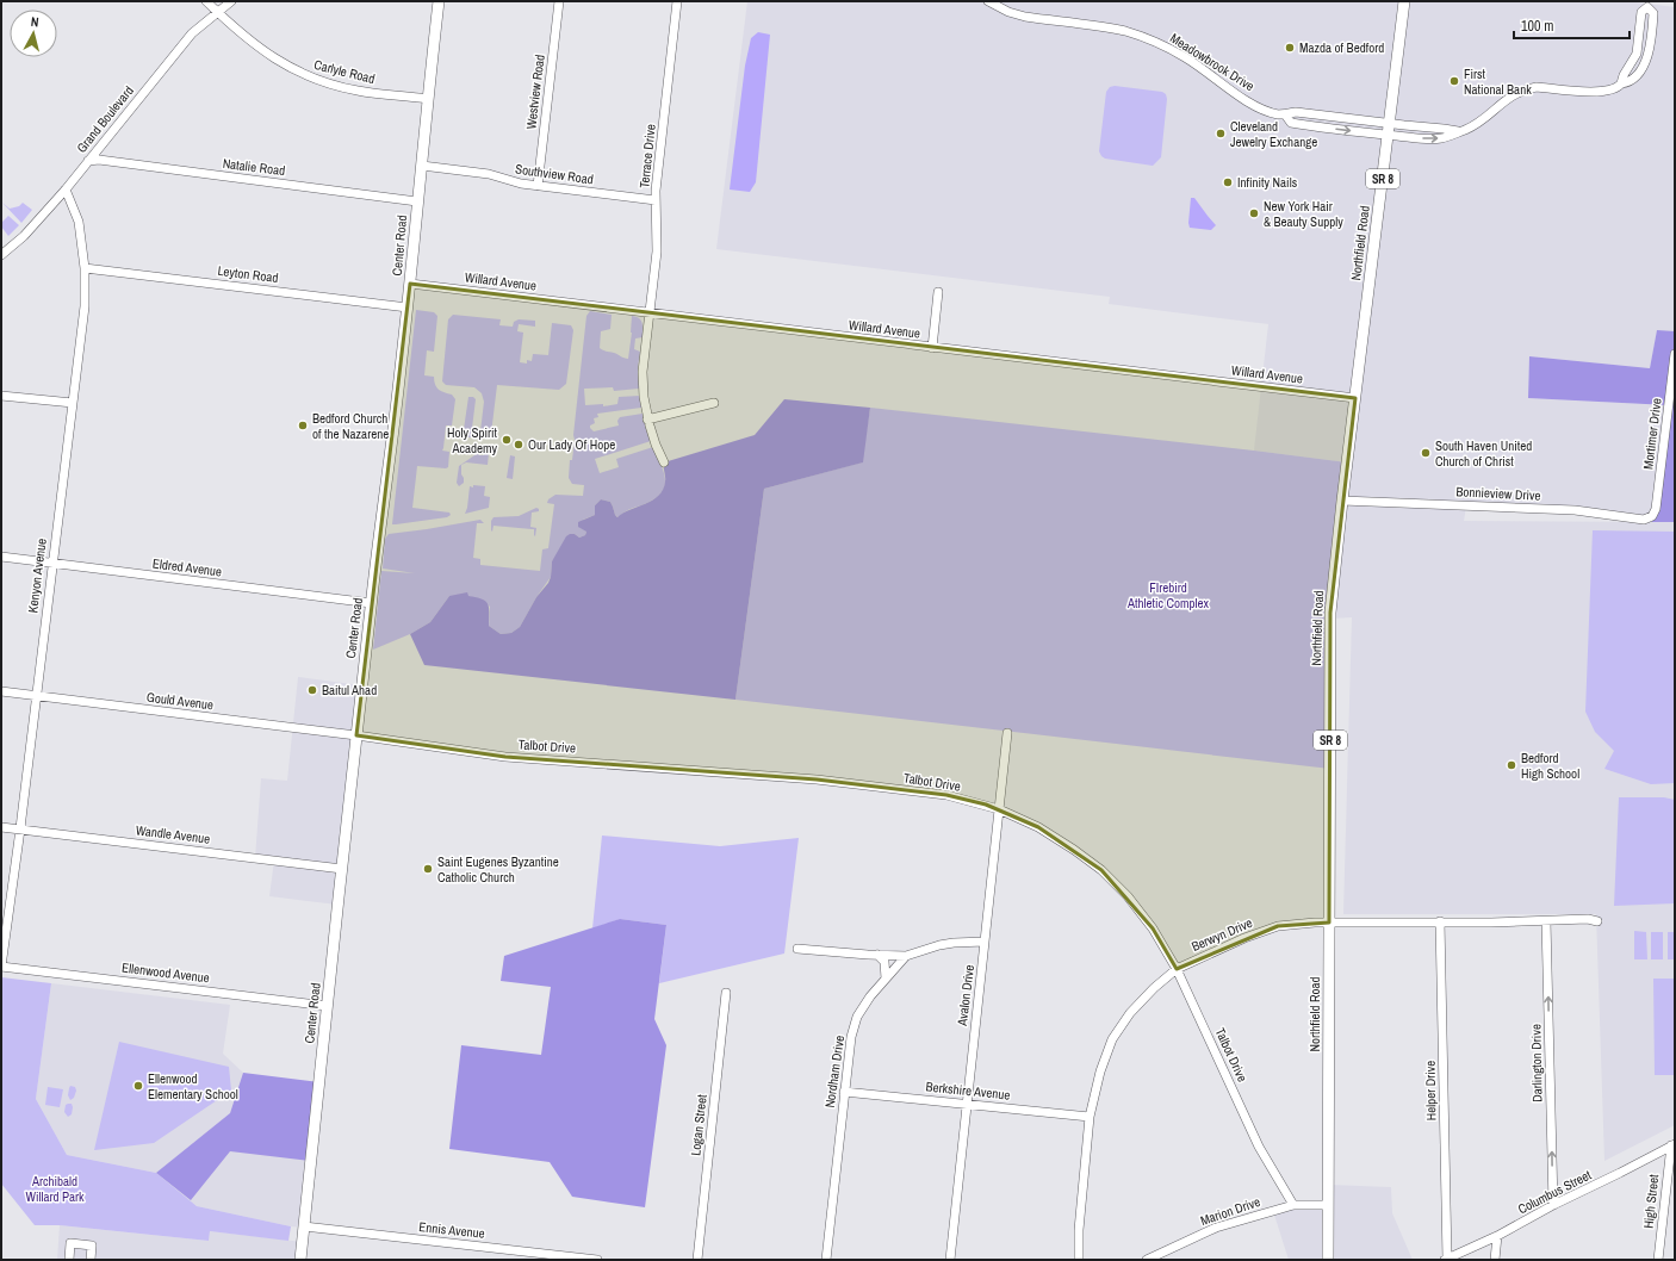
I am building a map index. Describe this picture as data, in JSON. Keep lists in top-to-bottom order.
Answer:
{
  "streets": {
    "main road": ["SR 8", "Northfield Road", "Center Road"],
    "street": [
      "Meadowbrook Drive",
      "Carlyle Road",
      "Westview Road",
      "Grand Boulevard",
      "Terrace Drive",
      "Natalie Road",
      "Southview Road",
      "Leyton Road",
      "Willard Avenue",
      "Mortimer Drive",
      "Bonnieview Drive",
      "Eldred Avenue",
      "Kenyon Avenue",
      "Gould Avenue",
      "Talbot Drive",
      "Wandle Avenue",
      "Berwyn Drive",
      "Ellenwood Avenue",
      "Avalon Drive",
      "Darlington Drive",
      "Nordham Drive",
      "Berkshire Avenue",
      "Helper Drive",
      "Logan Street",
      "Columbus Street",
      "High Street",
      "Marion Drive",
      "Ennis Avenue"
    ]
  },
  "crossings": [
    ["Meadowbrook Drive", "Northfield Road"],
    ["Carlyle Road", "Grand Boulevard"],
    ["Carlyle Road", "Center Road"],
    ["Westview Road", "Southview Road"],
    ["Grand Boulevard", "Natalie Road"],
    ["Grand Boulevard", "Kenyon Avenue"],
    ["Terrace Drive", "Southview Road"],
    ["Terrace Drive", "Willard Avenue"],
    ["Natalie Road", "Center Road"],
    ["Southview Road", "Center Road"],
    ["Northfield Road", "Willard Avenue"],
    ["Northfield Road", "Bonnieview Drive"],
    ["Northfield Road", "Berwyn Drive"],
    ["Northfield Road", "Marion Drive"],
    ["Center Road", "Leyton Road"],
    ["Center Road", "Willard Avenue"],
    ["Center Road", "Eldred Avenue"],
    ["Center Road", "Gould Avenue"],
    ["Center Road", "Talbot Drive"],
    ["Center Road", "Wandle Avenue"],
    ["Center Road", "Ellenwood Avenue"],
    ["Center Road", "Ennis Avenue"],
    ["Leyton Road", "Kenyon Avenue"],
    ["Mortimer Drive", "Bonnieview Drive"],
    ["Eldred Avenue", "Kenyon Avenue"],
    ["Kenyon Avenue", "Gould Avenue"],
    ["Kenyon Avenue", "Wandle Avenue"],
    ["Kenyon Avenue", "Ellenwood Avenue"],
    ["Gould Avenue", "Talbot Drive"],
    ["Talbot Drive", "Berwyn Drive"],
    ["Talbot Drive", "Avalon Drive"],
    ["Talbot Drive", "Marion Drive"],
    ["Berwyn Drive", "Darlington Drive"],
    ["Berwyn Drive", "Berkshire Avenue"],
    ["Berwyn Drive", "Helper Drive"],
    ["Avalon Drive", "Berkshire Avenue"],
    ["Darlington Drive", "Columbus Street"],
    ["Nordham Drive", "Berkshire Avenue"],
    ["Helper Drive", "Columbus Street"],
    ["Columbus Street", "High Street"]
  ],
  "one_way": ["Darlington Drive"],
  "parks": ["FIrebird Athletic Complex", "Archibald Willard Park"],
  "places": [
    "Mazda of Bedford",
    "First National Bank",
    "Cleveland Jewelry Exchange",
    "Infinity Nails",
    "New York Hair & Beauty Supply",
    "Bedford Church of the Nazarene",
    "Holy Spirit Academy",
    "Our Lady Of Hope",
    "South Haven United Church of Christ",
    "Baitul Ahad",
    "Bedford High School",
    "Saint Eugenes Byzantine Catholic Church",
    "Ellenwood Elementary School"
  ],
  "scale_bar": "100 m",
  "north": "top"
}
